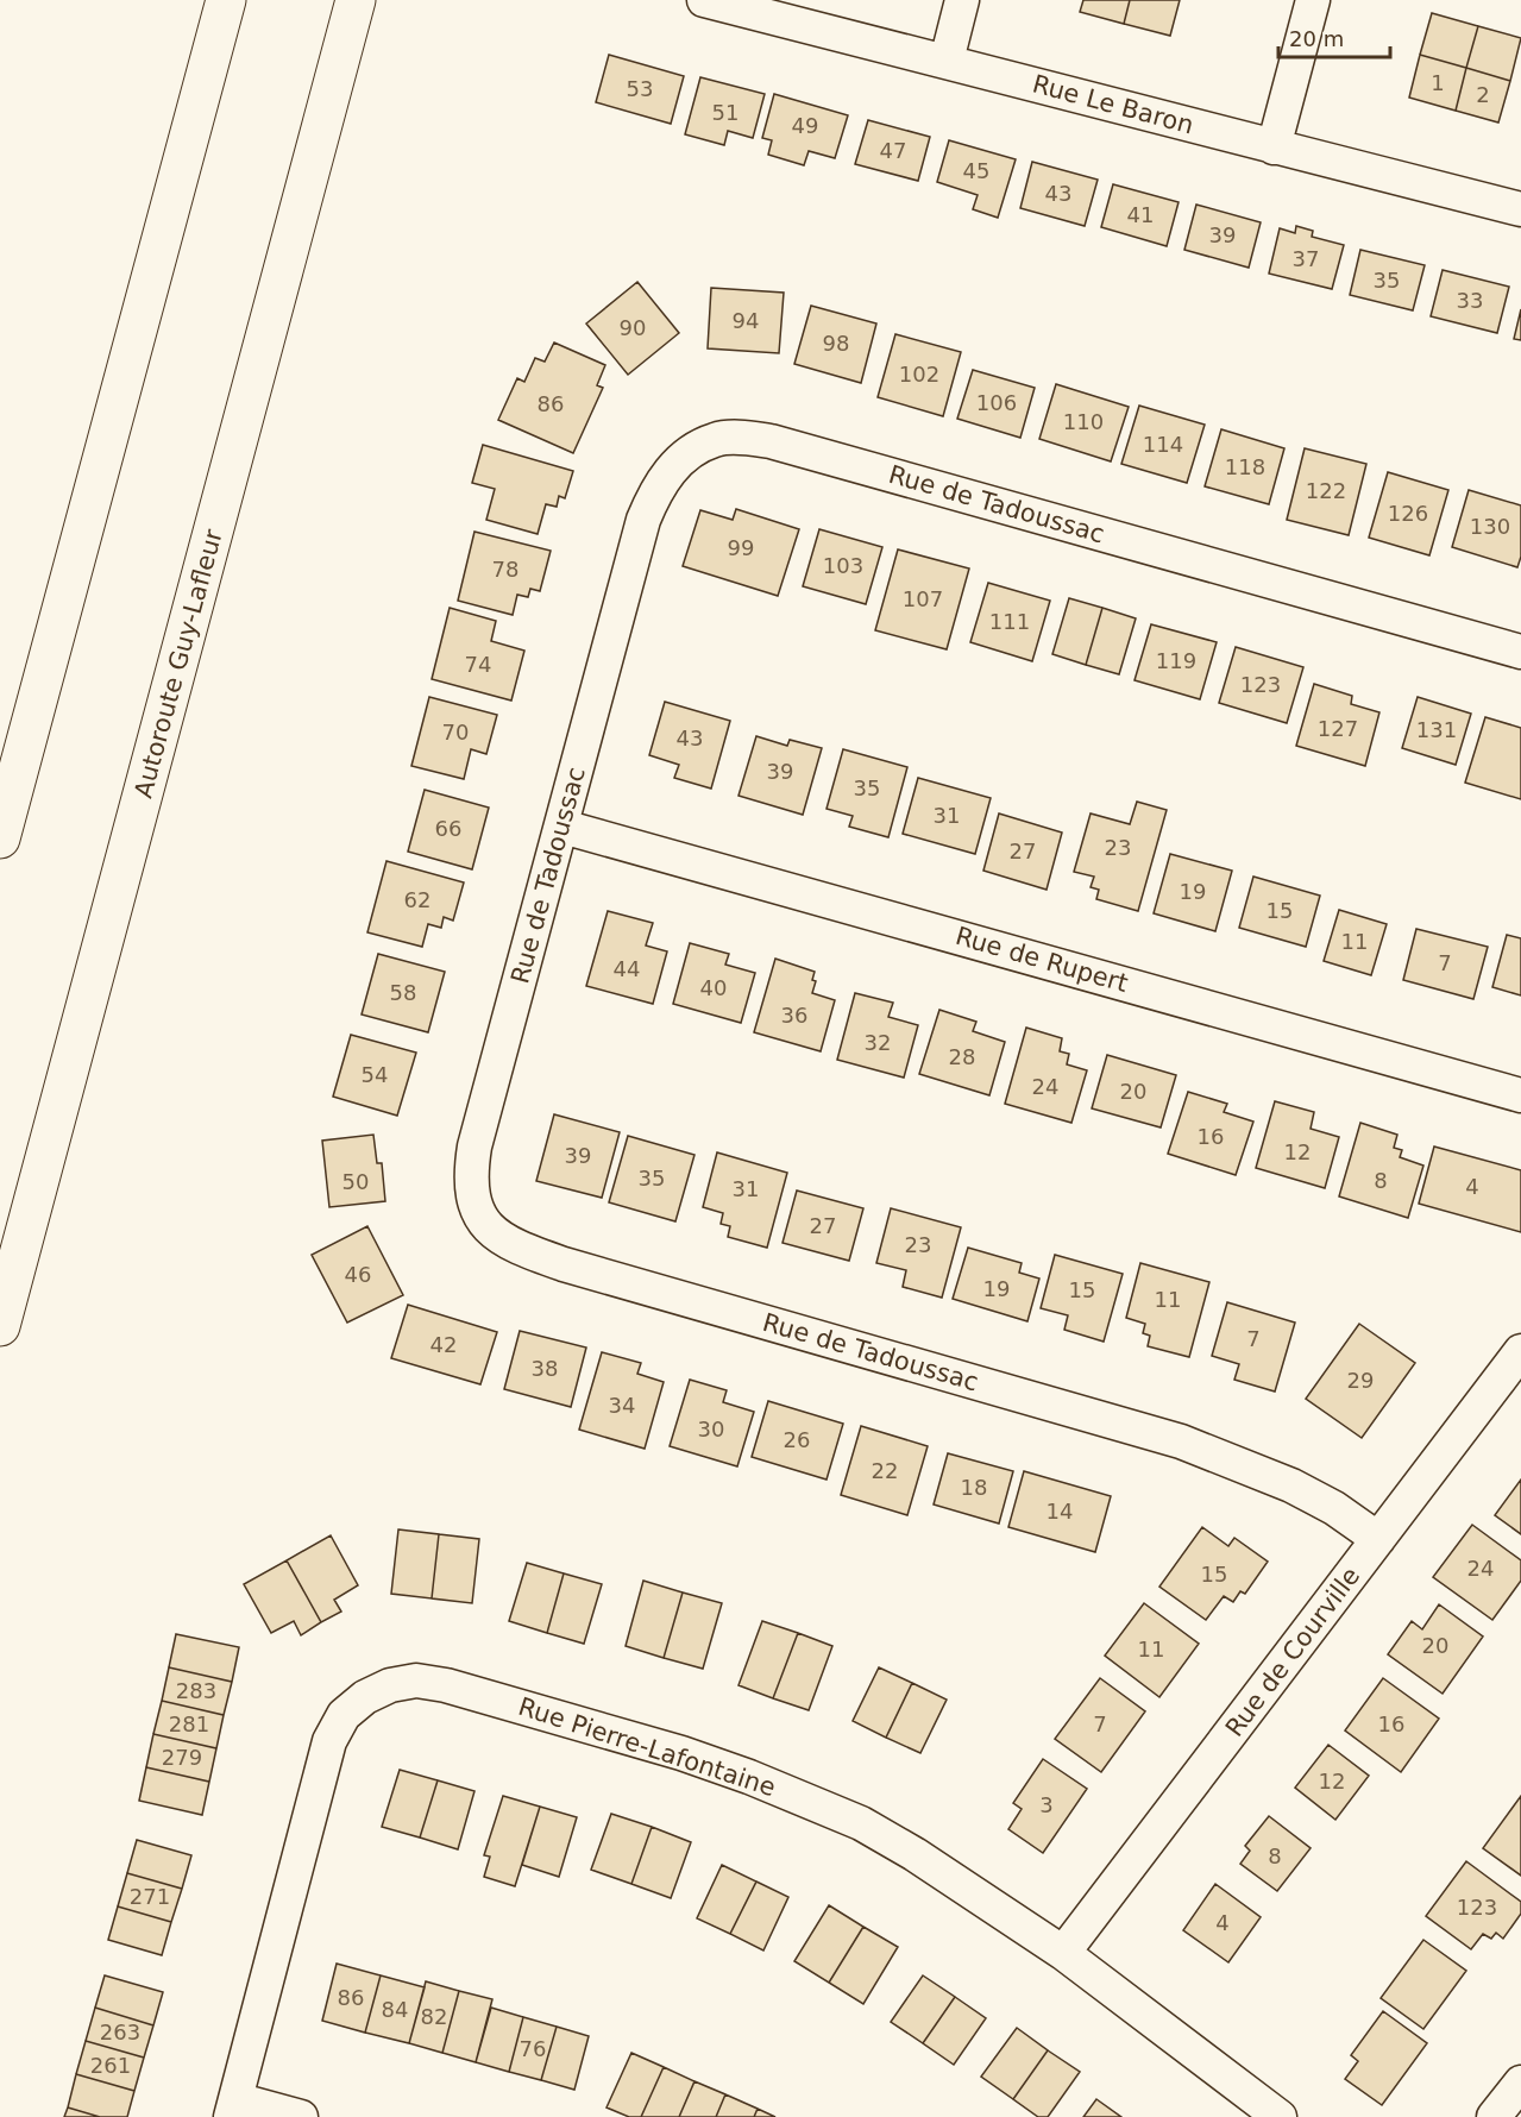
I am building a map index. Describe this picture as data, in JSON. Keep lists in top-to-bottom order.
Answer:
{
  "streets": {
    "highway": ["Autoroute Guy-Lafleur"],
    "street": [
      "Rue Le Baron",
      "Rue de Tadoussac",
      "Rue de Rupert",
      "Rue de Courville",
      "Rue Pierre-Lafontaine"
    ]
  },
  "crossings": [
    ["Rue de Tadoussac", "Rue de Rupert"],
    ["Rue de Tadoussac", "Rue de Courville"],
    ["Rue de Courville", "Rue Pierre-Lafontaine"]
  ],
  "house_numbers": [
    "1",
    "53",
    "2",
    "51",
    "49",
    "47",
    "45",
    "43",
    "41",
    "39",
    "37",
    "35",
    "33",
    "94",
    "90",
    "98",
    "102",
    "106",
    "86",
    "110",
    "114",
    "118",
    "122",
    "126",
    "130",
    "99",
    "103",
    "78",
    "107",
    "111",
    "119",
    "74",
    "123",
    "127",
    "131",
    "70",
    "43",
    "39",
    "35",
    "31",
    "66",
    "23",
    "27",
    "19",
    "62",
    "15",
    "11",
    "7",
    "44",
    "40",
    "58",
    "36",
    "32",
    "28",
    "54",
    "24",
    "20",
    "16",
    "12",
    "39",
    "35",
    "8",
    "50",
    "4",
    "31",
    "27",
    "23",
    "46",
    "19",
    "15",
    "11",
    "7",
    "42",
    "38",
    "29",
    "34",
    "30",
    "26",
    "22",
    "18",
    "14",
    "24",
    "15",
    "20",
    "11",
    "283",
    "281",
    "7",
    "16",
    "279",
    "12",
    "3",
    "8",
    "271",
    "123",
    "4",
    "86",
    "84",
    "82",
    "263",
    "76",
    "261"
  ],
  "scale_bar": "20 m"
}
